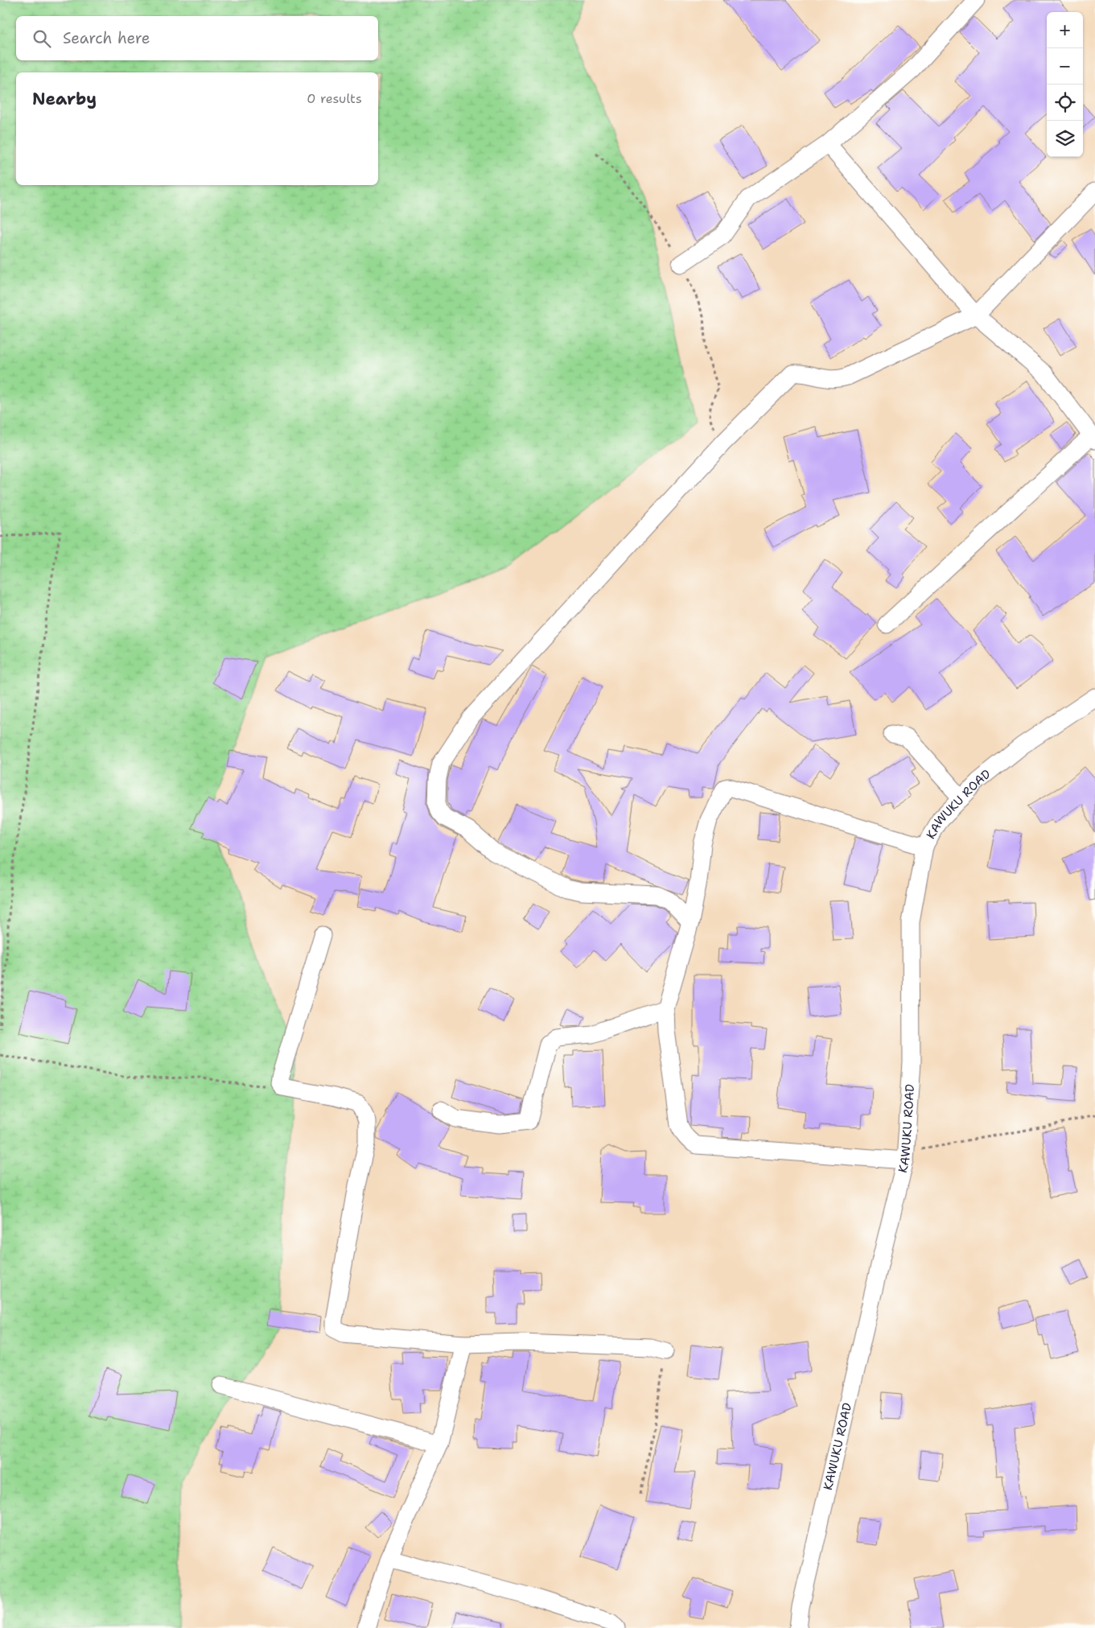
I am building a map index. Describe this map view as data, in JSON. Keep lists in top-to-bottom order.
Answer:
{
  "streets": {
    "street": ["KAWUKU ROAD"]
  },
  "page": {
    "map_buttons": ["+", "−"],
    "search": "Search here",
    "heading": ["Nearby", "0 results"]
  }
}
